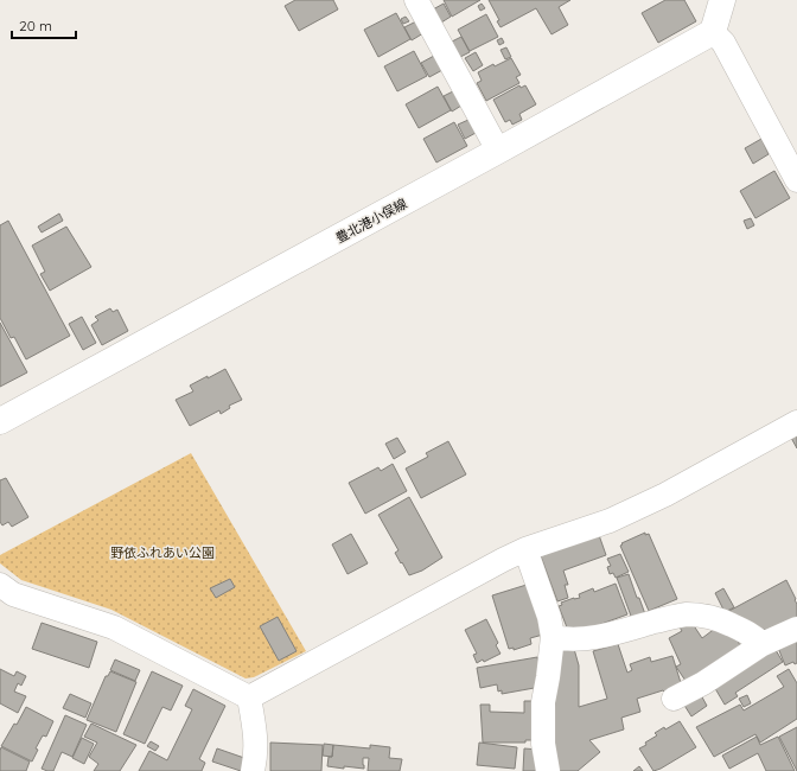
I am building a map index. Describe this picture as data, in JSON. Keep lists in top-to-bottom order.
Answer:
{
  "streets": {
    "main road": ["豊北港小俣線"]
  },
  "parks": ["野依ふれあい公園"],
  "scale_bar": "20 m"
}
